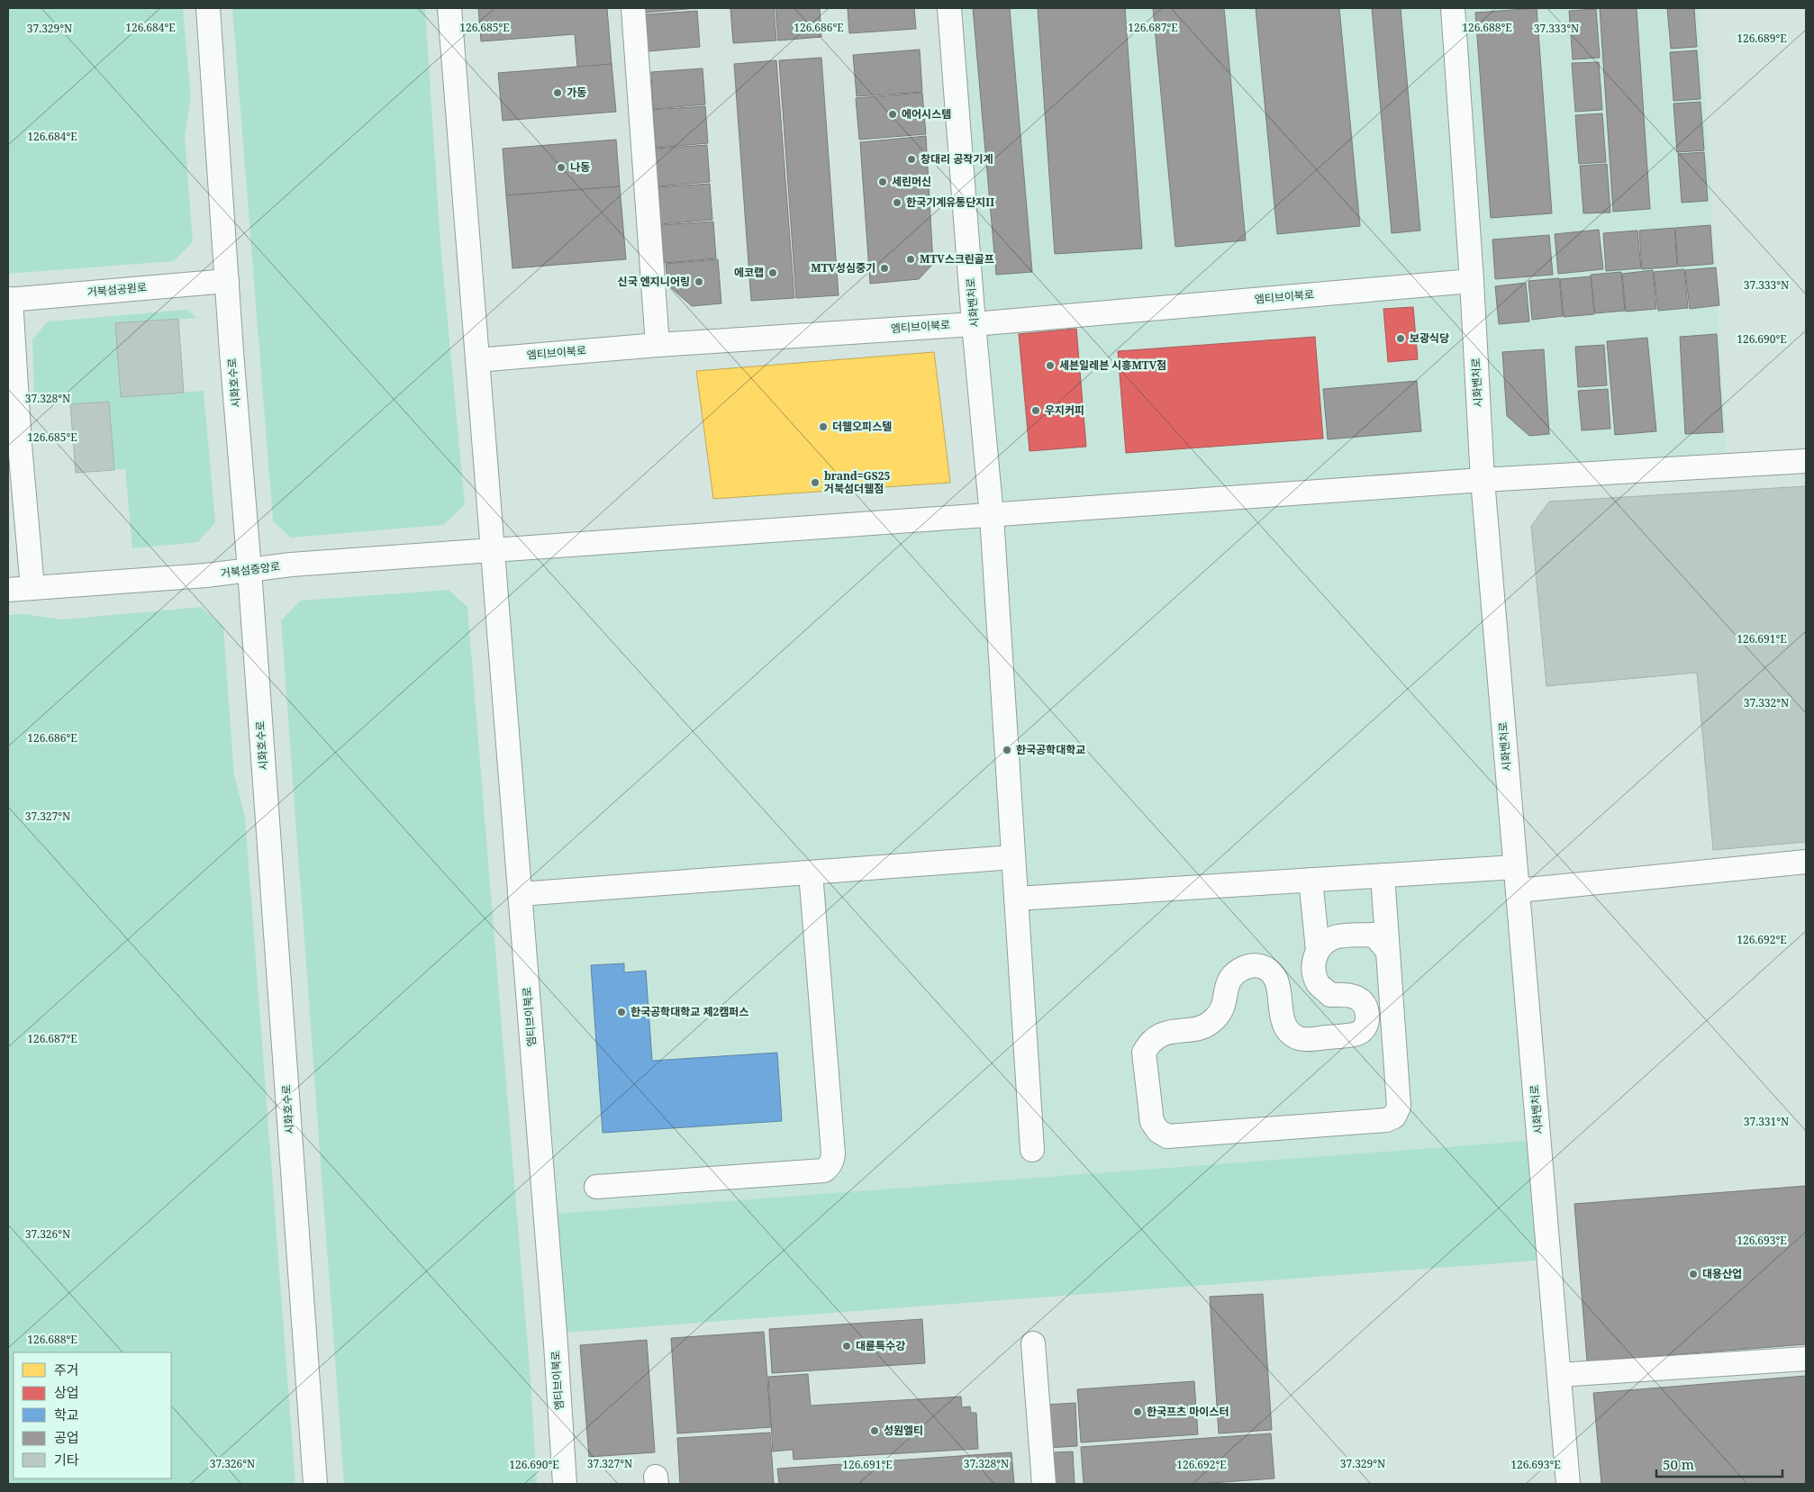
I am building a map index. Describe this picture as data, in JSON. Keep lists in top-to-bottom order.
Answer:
{
  "streets": {
    "street": [
      "거북섬공원로",
      "엠티브이북로",
      "시화벤처로",
      "시화호수로",
      "거북섬중앙로"
    ]
  },
  "crossings": [
    ["거북섬공원로", "시화호수로"],
    ["엠티브이북로", "시화벤처로"],
    ["엠티브이북로", "거북섬중앙로"],
    ["시화호수로", "거북섬중앙로"]
  ],
  "places": [
    "가동",
    "에어시스템",
    "창대리 공작기계",
    "나동",
    "세린머신",
    "한국기계유통단지II",
    "MTV스크린골프",
    "MTV성심중기",
    "에코랩",
    "신국 엔지니어링",
    "보광식당",
    "세븐일레븐 시흥MTV점",
    "우지커피",
    "더웰오피스텔",
    "brand=GS25 거북섬더웰점",
    "한국공학대학교",
    "한국공학대학교 제2캠퍼스",
    "대용산업",
    "대륜특수강",
    "한국프츠 마이스터",
    "성원엘티"
  ],
  "legend": [
    "주거",
    "상업",
    "학교",
    "공업",
    "기타"
  ],
  "scale_bar": "50 m",
  "coordinates": [
    "126.684°E",
    "126.685°E",
    "126.687°E",
    "126.686°E",
    "126.688°E",
    "37.329°N",
    "37.333°N",
    "126.689°E",
    "126.690°E",
    "37.328°N",
    "126.691°E",
    "37.332°N",
    "37.327°N",
    "126.692°E",
    "37.331°N",
    "37.326°N",
    "126.693°E"
  ]
}
